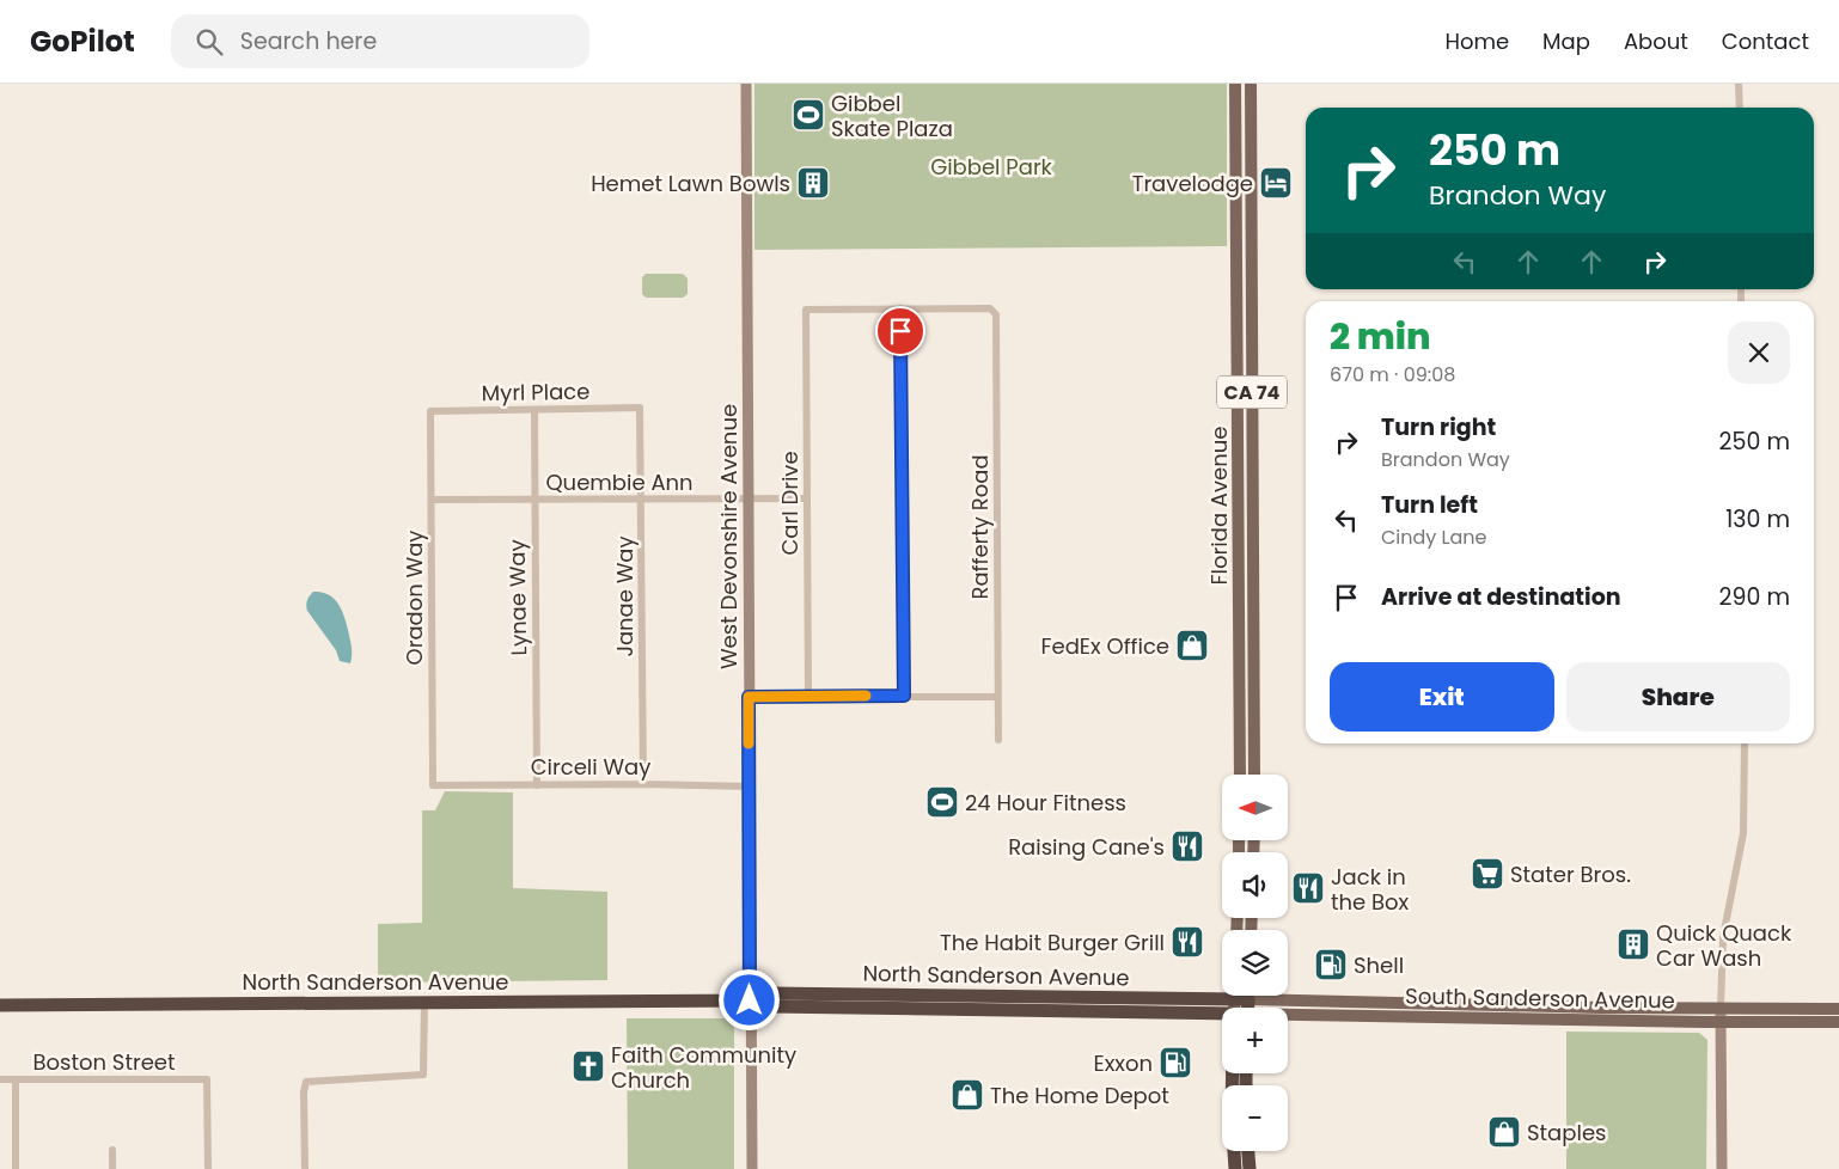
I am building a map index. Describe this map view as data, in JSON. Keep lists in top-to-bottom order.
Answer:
{
  "streets": {
    "highway": ["North Sanderson Avenue"],
    "main road": ["CA 74", "Florida Avenue", "South Sanderson Avenue"],
    "street": [
      "Myrl Place",
      "Quembie Ann",
      "Carl Drive",
      "Rafferty Road",
      "West Devonshire Avenue",
      "Janae Way",
      "Oradon Way",
      "Lynae Way",
      "Circeli Way",
      "Boston Street"
    ]
  },
  "crossings": [
    ["Myrl Place", "Janae Way"],
    ["Myrl Place", "Oradon Way"],
    ["Myrl Place", "Lynae Way"],
    ["Quembie Ann", "Carl Drive"],
    ["Quembie Ann", "West Devonshire Avenue"],
    ["Quembie Ann", "Janae Way"],
    ["Quembie Ann", "Oradon Way"],
    ["Quembie Ann", "Lynae Way"],
    ["Carl Drive", "Rafferty Road"],
    ["West Devonshire Avenue", "Circeli Way"],
    ["West Devonshire Avenue", "North Sanderson Avenue"],
    ["Janae Way", "Circeli Way"],
    ["Oradon Way", "Circeli Way"],
    ["Lynae Way", "Circeli Way"],
    ["North Sanderson Avenue", "South Sanderson Avenue"]
  ],
  "parks": ["Gibbel Park"],
  "places": {
    "sports": ["Gibbel Skate Plaza", "24 Hour Fitness"],
    "building": ["Hemet Lawn Bowls", "Quick Quack Car Wash"],
    "hotel": ["Travelodge"],
    "shop": ["FedEx Office", "The Home Depot", "Staples"],
    "restaurant": ["Raising Cane's", "Jack in the Box", "The Habit Burger Grill"],
    "supermarket": ["Stater Bros."],
    "fuel station": ["Shell", "Exxon"],
    "church": ["Faith Community Church"]
  },
  "north": "left",
  "page": {
    "header": "GoPilot",
    "search": "Search here",
    "nav": [
      "Home",
      "Map",
      "About",
      "Contact"
    ],
    "turn": ["250 m", "Brandon Way"],
    "heading": ["2 min", "670 m · 09:08"],
    "list": [
      {
        "name": "Turn right",
        "note": "Brandon Way",
        "value": "250 m"
      },
      {
        "name": "Turn left",
        "note": "Cindy Lane",
        "value": "130 m"
      },
      {
        "name": "Arrive at destination",
        "value": "290 m"
      }
    ],
    "buttons": ["Exit", "Share"],
    "map_buttons": ["+", "−"]
  }
}
